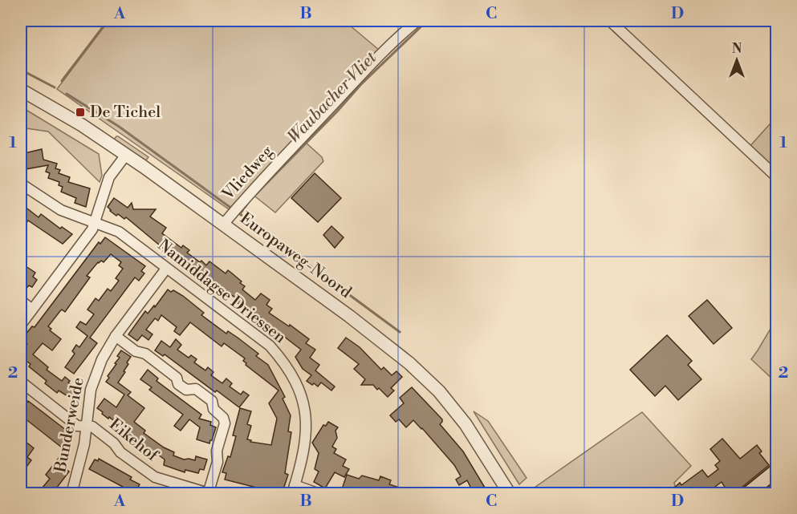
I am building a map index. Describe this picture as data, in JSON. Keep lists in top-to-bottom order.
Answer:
{
  "streets": {
    "street": [
      "Vliedweg",
      "Europaweg-Noord",
      "Namiddagse Driessen",
      "Bunderweide",
      "Eikehof"
    ]
  },
  "crossings": [
    ["Vliedweg", "Europaweg-Noord"],
    ["Namiddagse Driessen", "Bunderweide"],
    ["Bunderweide", "Eikehof"]
  ],
  "water": ["Waubacher Vliet"],
  "places": {
    "transit": ["De Tichel"]
  },
  "north": "top",
  "grid": {
    "columns": [
      "A",
      "B",
      "C",
      "D"
    ],
    "rows": ["1", "2"]
  }
}
